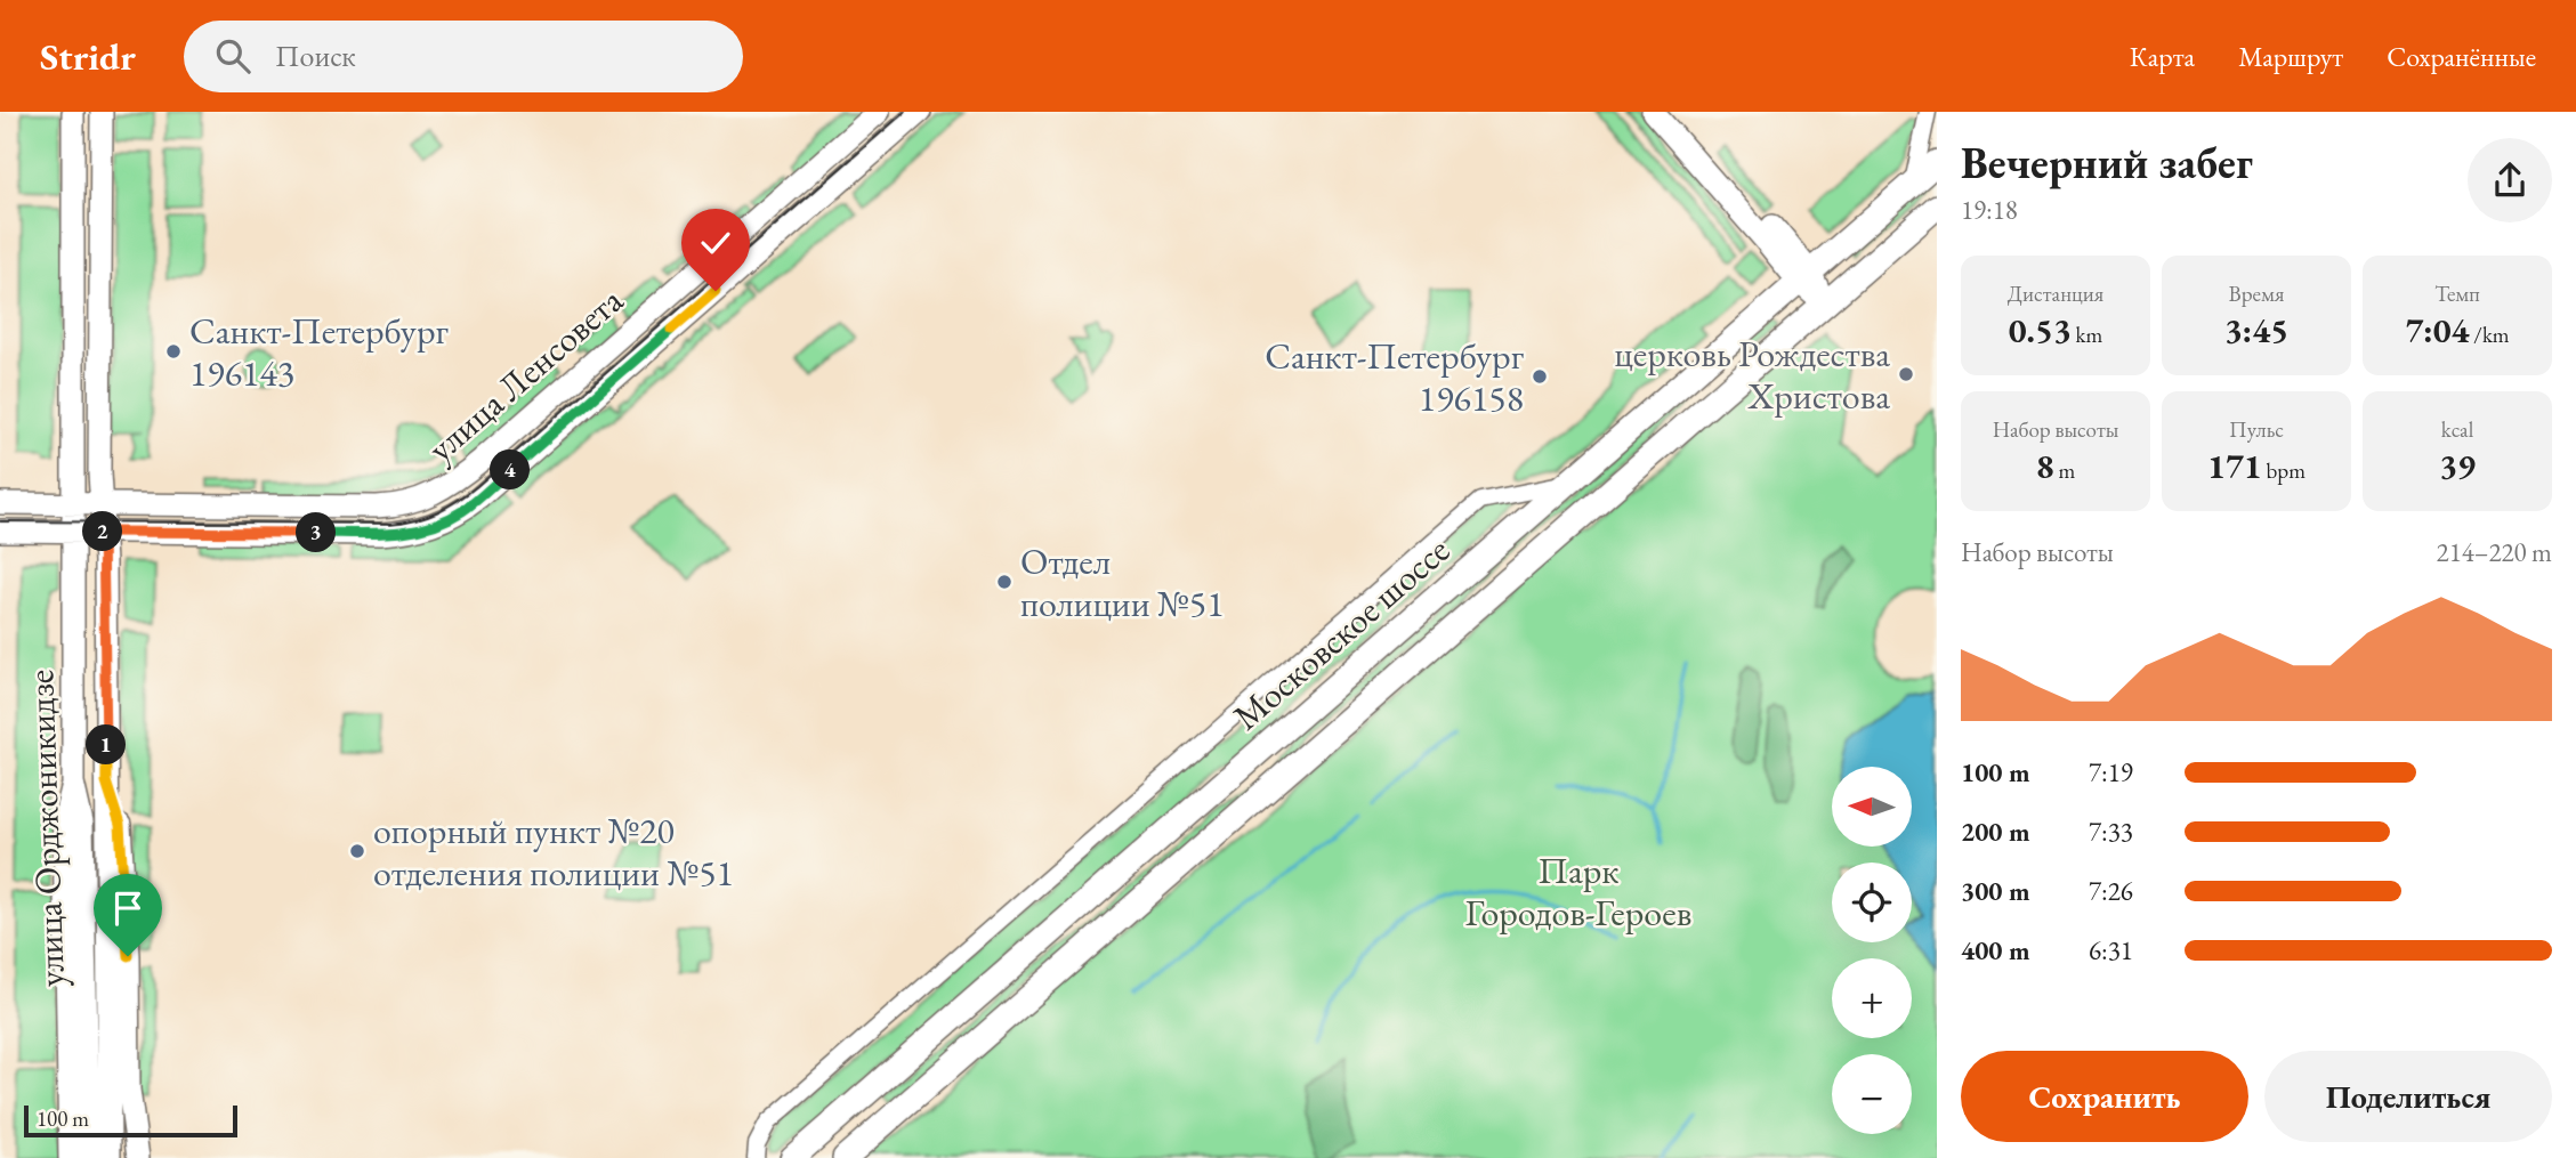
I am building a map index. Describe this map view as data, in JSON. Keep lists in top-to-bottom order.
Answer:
{
  "streets": {
    "main road": ["улица Ленсовета", "Московское шоссе", "улица Орджоникидзе"]
  },
  "crossings": [
    ["улица Ленсовета", "улица Орджоникидзе"]
  ],
  "parks": ["Парк Городов-Героев"],
  "places": [
    "Санкт-Петербург 196143",
    "церковь Рождества Христова",
    "Санкт-Петербург 196158",
    "Отдел полиции №51",
    "опорный пункт №20 отделения полиции №51"
  ],
  "scale_bar": "100 m",
  "north": "left",
  "page": {
    "header": "Stridr",
    "search": "Поиск",
    "nav": ["Карта", "Маршрут", "Сохранённые"],
    "heading": ["Вечерний забег", "19:18"],
    "stats": [
      ["Дистанция", "0.53 km"],
      ["Время", "3:45"],
      ["Темп", "7:04 /km"],
      ["Набор высоты", "8 m"],
      ["Пульс", "171 bpm"],
      ["kcal", "39"]
    ],
    "pins": [
      "4",
      "2",
      "3",
      "1"
    ],
    "chart": ["Набор высоты", "214–220 m"],
    "list": [
      {
        "name": "100 m",
        "note": "7:19"
      },
      {
        "name": "200 m",
        "note": "7:33"
      },
      {
        "name": "300 m",
        "note": "7:26"
      },
      {
        "name": "400 m",
        "note": "6:31"
      }
    ],
    "map_buttons": ["+", "−"],
    "buttons": ["Сохранить", "Поделиться"],
    "scale": "100 m"
  }
}
